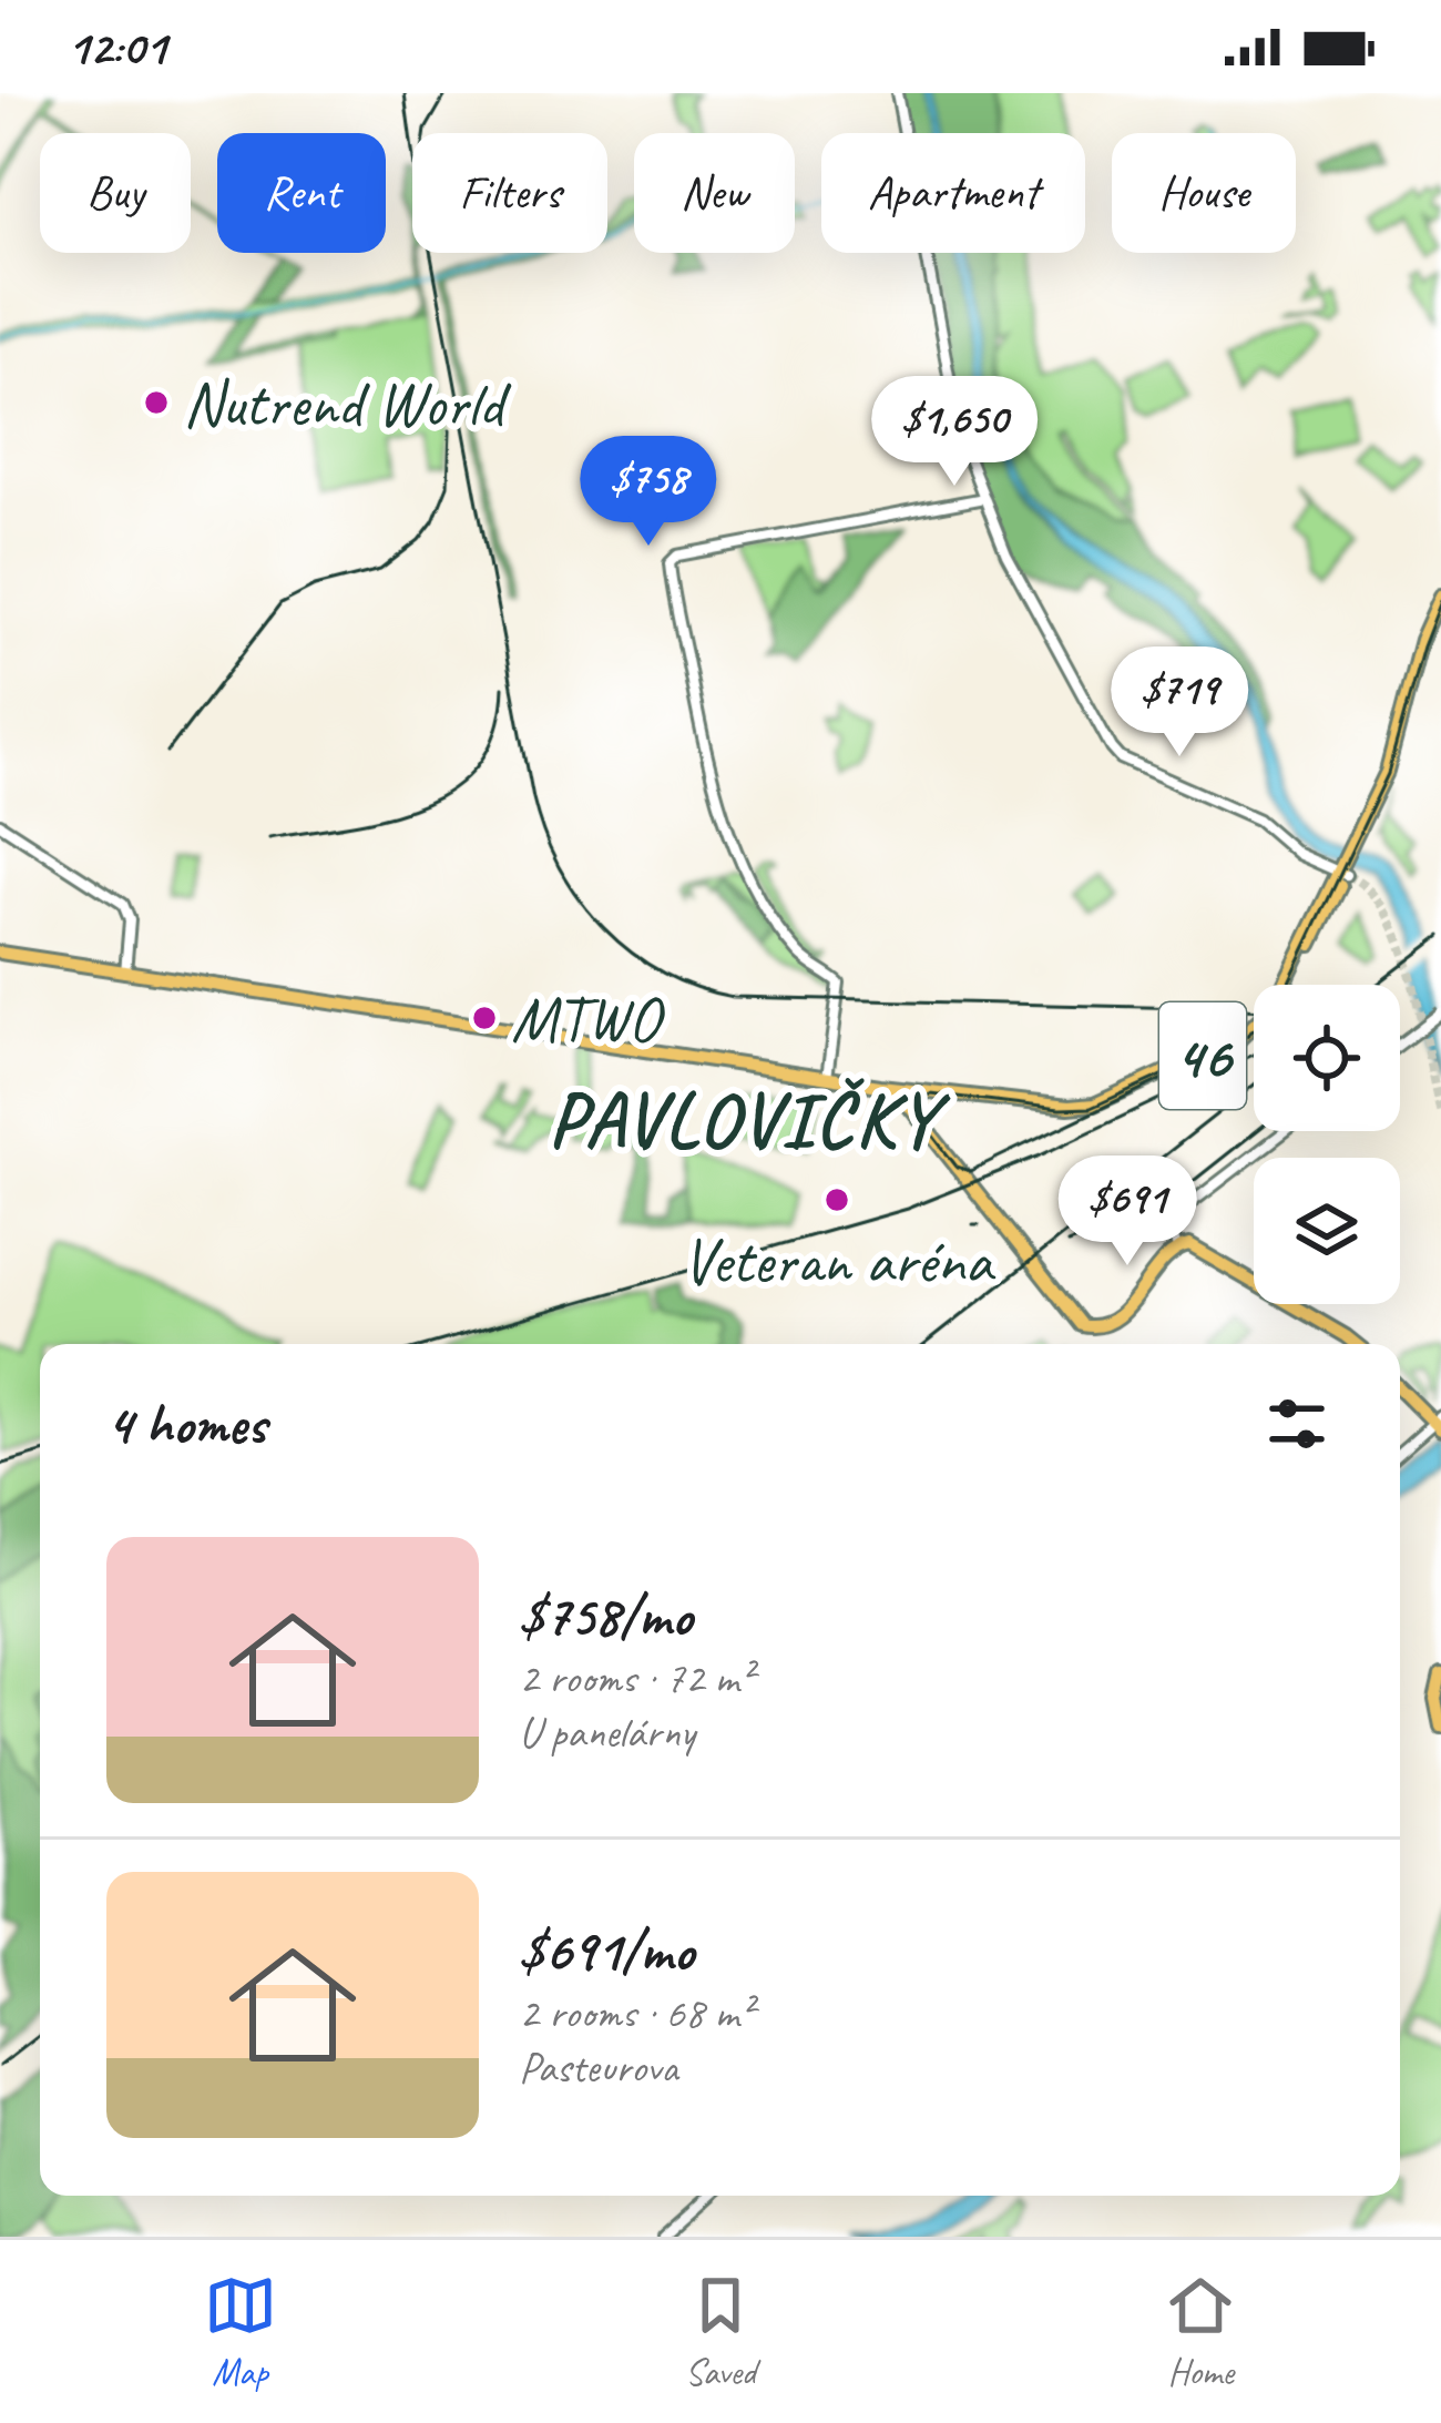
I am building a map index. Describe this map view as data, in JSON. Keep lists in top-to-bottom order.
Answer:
{
  "streets": {
    "main road": ["46"]
  },
  "districts": ["PAVLOVIČKY"],
  "places": ["Nutrend World", "MTWO", "Veteran aréna"],
  "page": {
    "status": "12:01",
    "chip": [
      "Buy",
      "Rent",
      "Filters",
      "New",
      "Apartment",
      "House"
    ],
    "price": [
      "$1,650",
      "$758",
      "$719",
      "$691"
    ],
    "heading": "4 homes",
    "list": [
      {
        "name": "$758/mo",
        "note": "2 rooms · 72 m² · U panelárny"
      },
      {
        "name": "$691/mo",
        "note": "2 rooms · 68 m² · Pasteurova"
      }
    ],
    "tabs": ["Map", "Saved", "Home"]
  }
}
